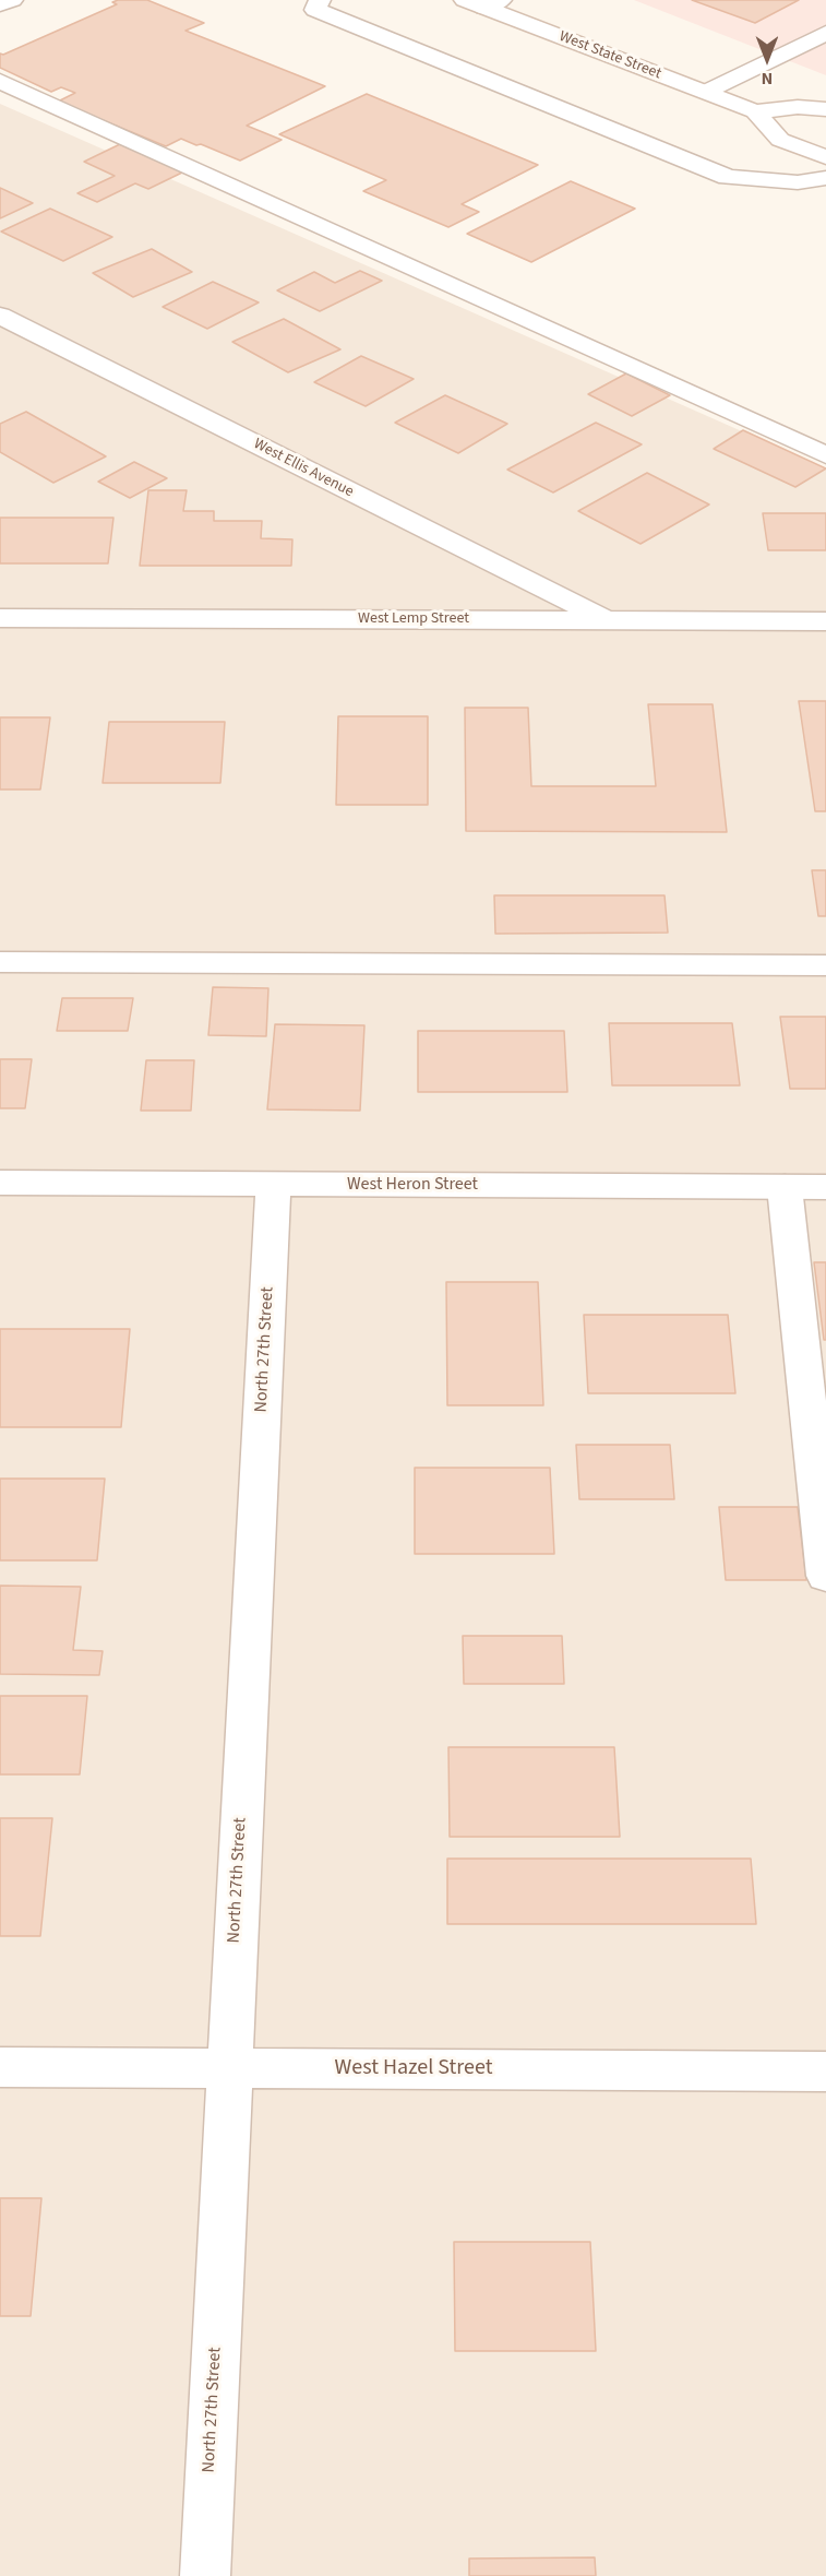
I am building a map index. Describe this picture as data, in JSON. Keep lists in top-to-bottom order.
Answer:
{
  "streets": {
    "street": [
      "West State Street",
      "West Ellis Avenue",
      "West Lemp Street",
      "West Heron Street",
      "North 27th Street",
      "West Hazel Street"
    ]
  },
  "crossings": [
    ["West Ellis Avenue", "West Lemp Street"],
    ["West Heron Street", "North 27th Street"],
    ["North 27th Street", "West Hazel Street"]
  ],
  "north": "bottom"
}
